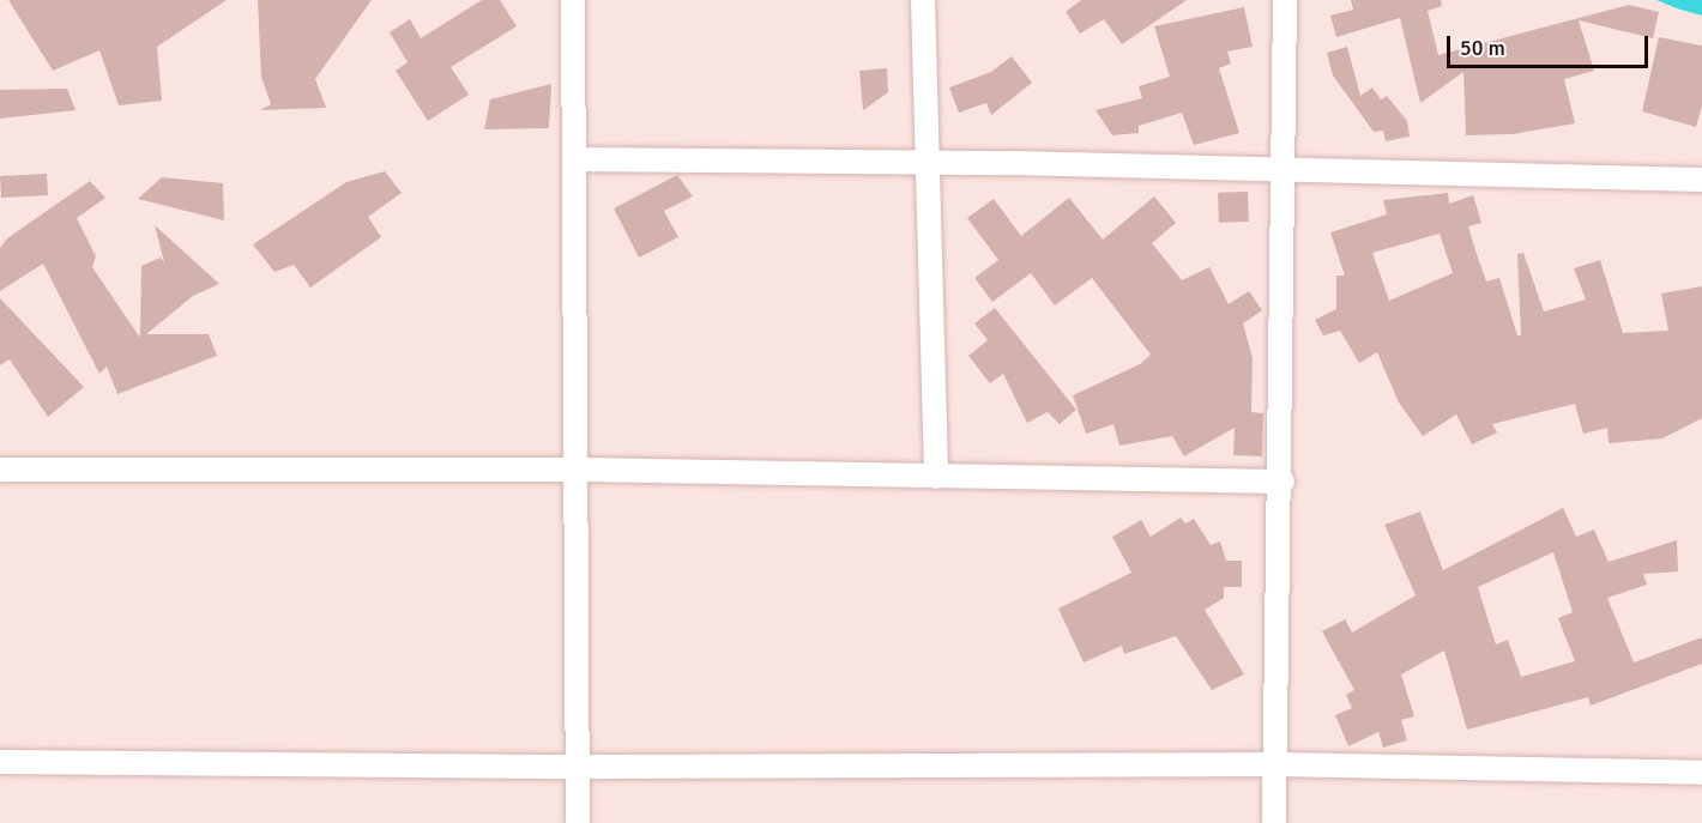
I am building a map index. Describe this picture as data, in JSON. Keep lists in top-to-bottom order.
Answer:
{
  "scale_bar": "50 m"
}
